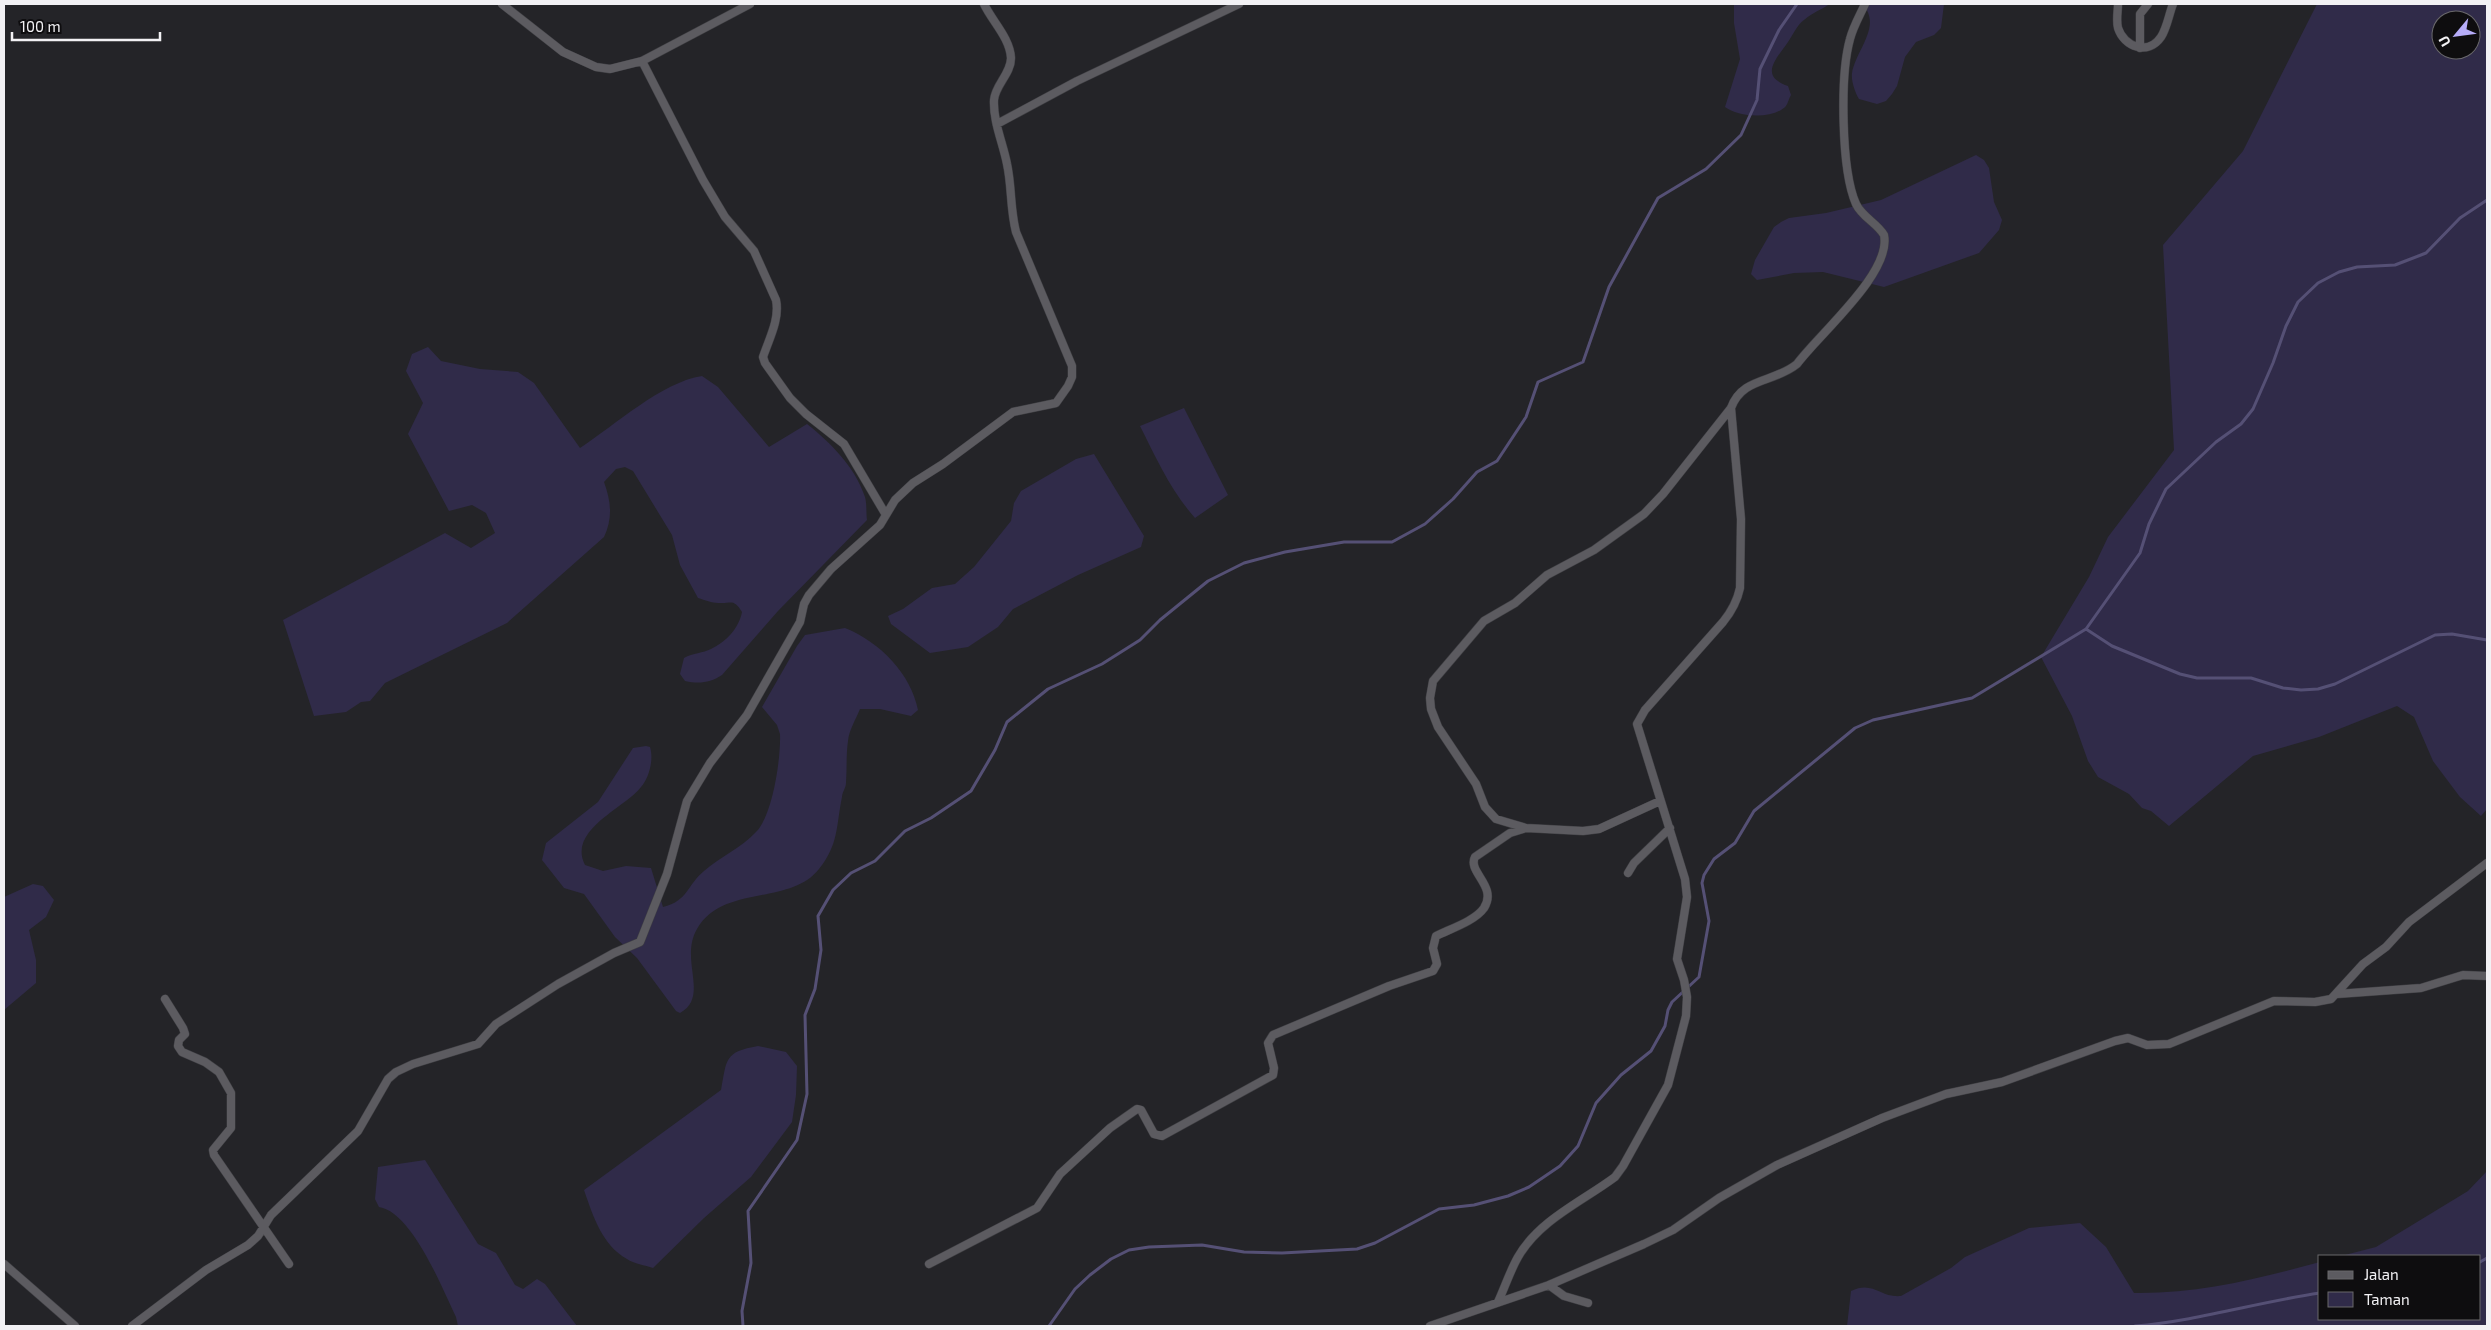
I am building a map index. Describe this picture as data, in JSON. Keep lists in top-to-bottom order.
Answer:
{
  "legend": ["Jalan", "Taman"],
  "scale_bar": "100 m",
  "north": "bottom left"
}
